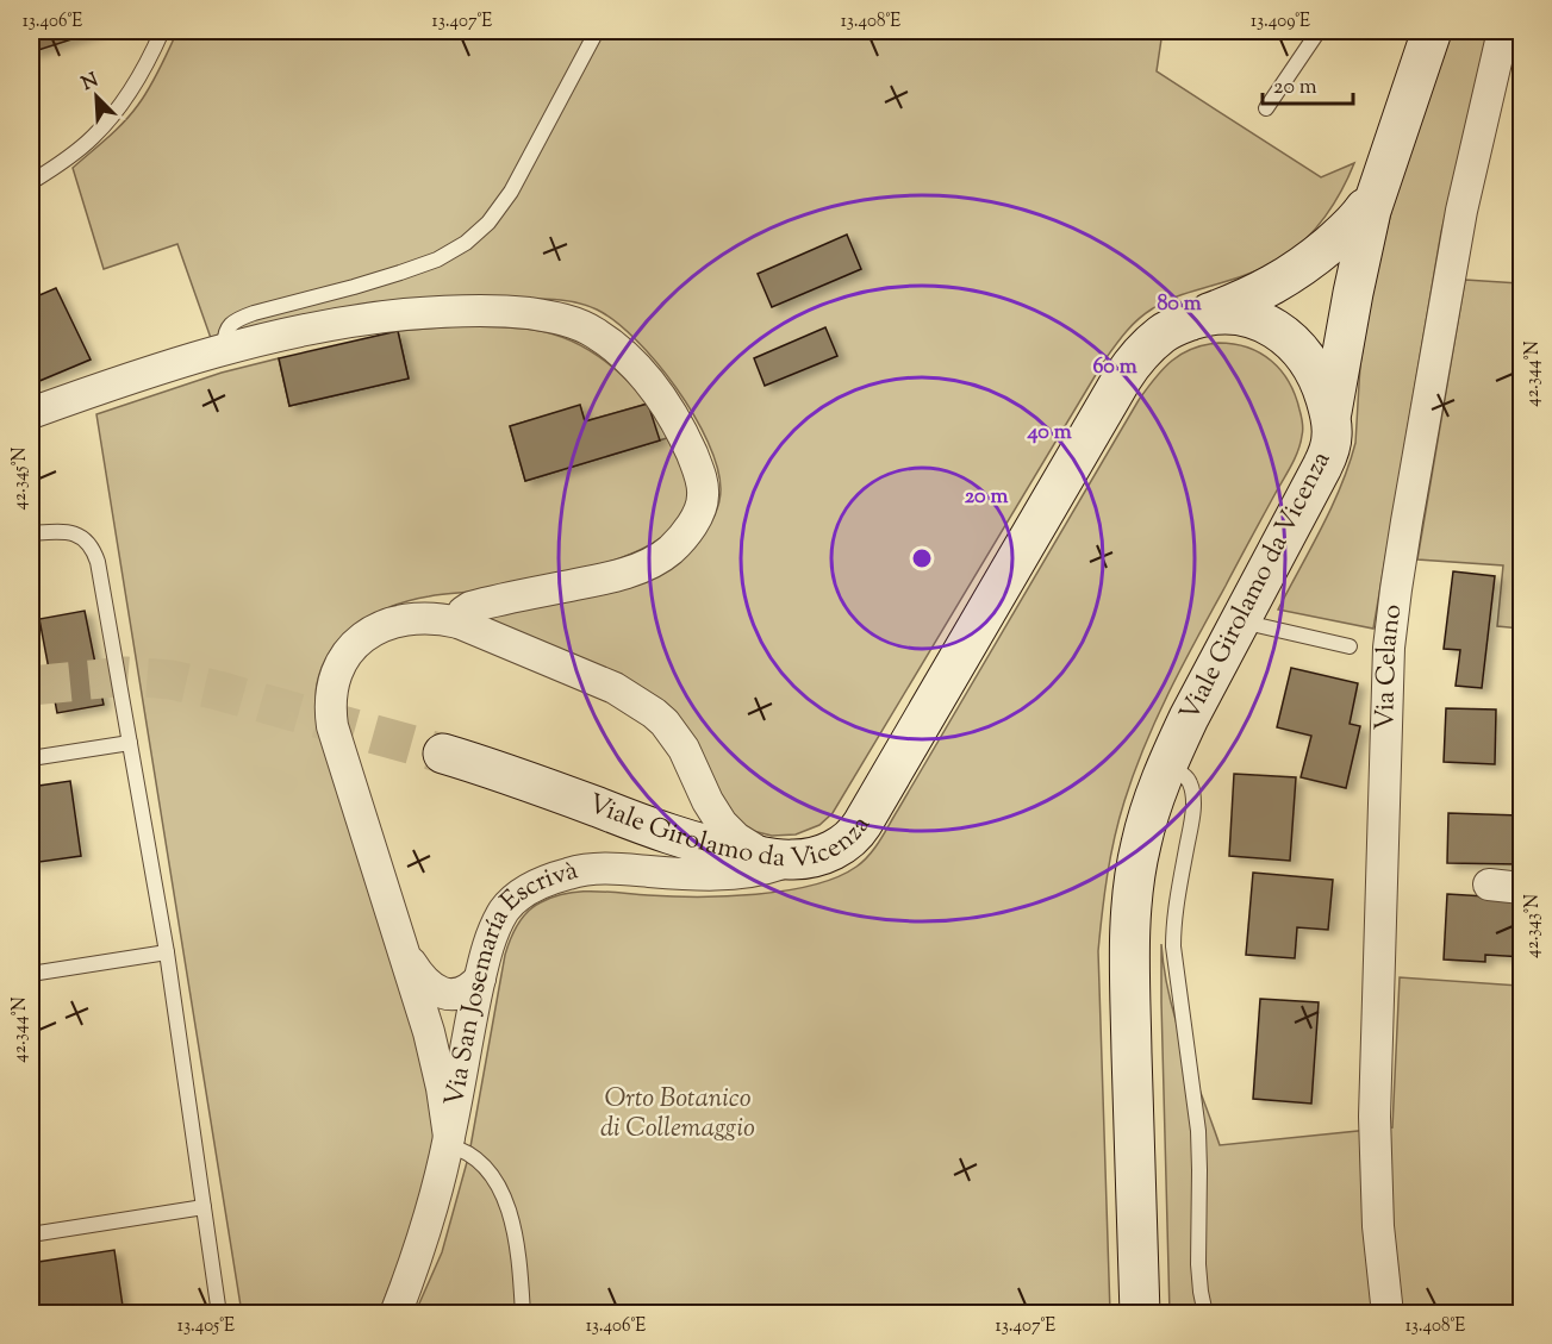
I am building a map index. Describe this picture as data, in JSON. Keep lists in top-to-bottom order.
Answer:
{
  "streets": {
    "main road": ["Viale Girolamo da Vicenza"],
    "street": ["Via Celano", "Via San Josemaría Escrivà"]
  },
  "crossings": [
    ["Viale Girolamo da Vicenza", "Via San Josemaría Escrivà"]
  ],
  "parks": ["Orto Botanico di Collemaggio"],
  "scale_bar": "20 m",
  "north": "top left",
  "coordinates": [
    "13.406°E",
    "13.407°E",
    "13.408°E",
    "13.409°E",
    "42.344°N",
    "42.345°N",
    "42.343°N",
    "13.405°E"
  ],
  "rings": [
    "80 m",
    "60 m",
    "40 m",
    "20 m"
  ]
}
